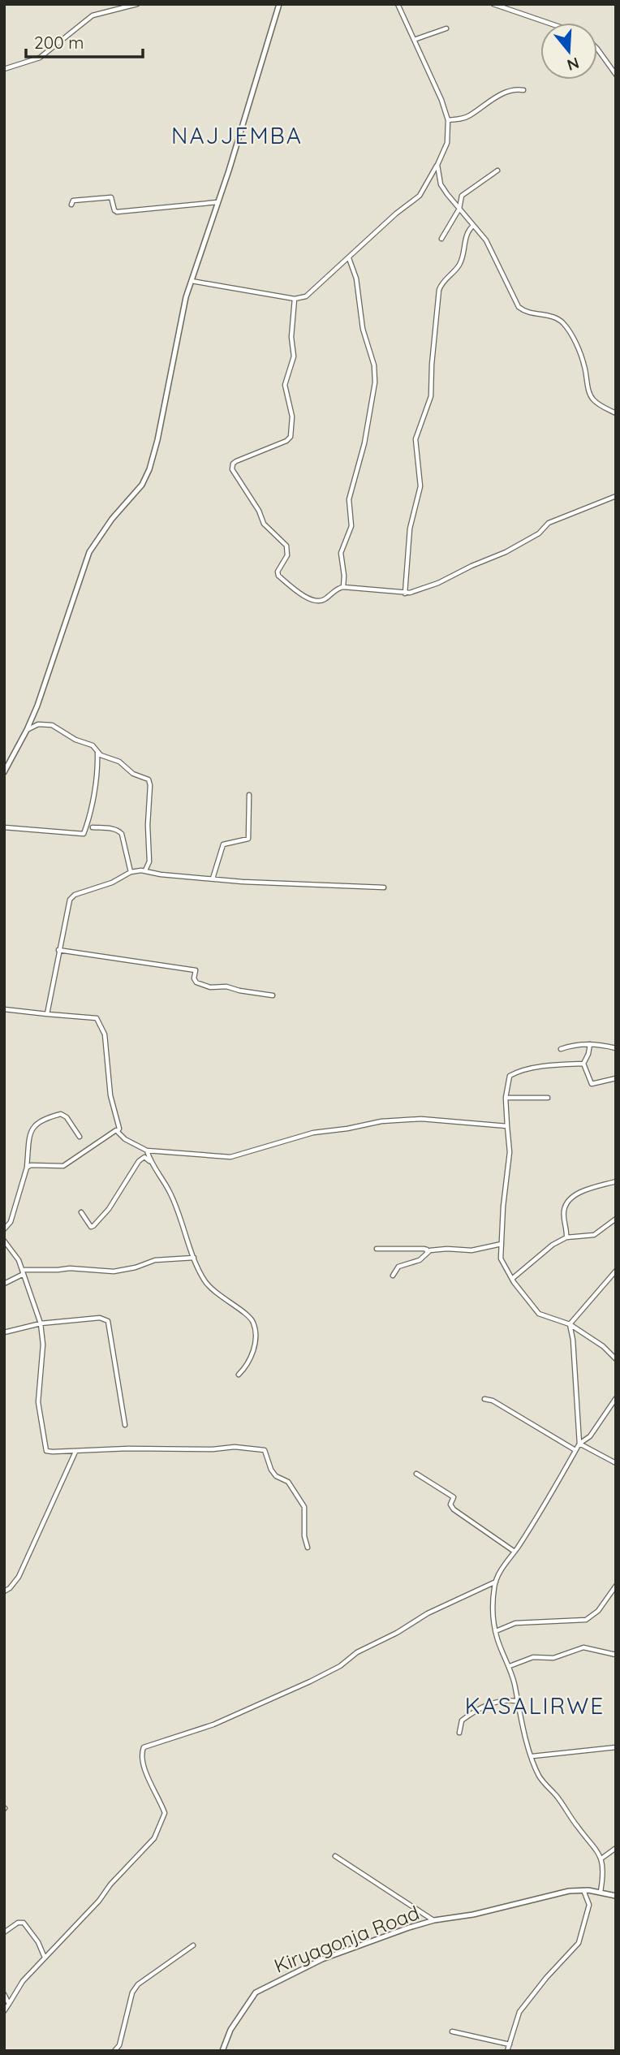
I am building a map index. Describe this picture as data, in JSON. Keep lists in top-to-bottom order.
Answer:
{
  "streets": {
    "street": ["Kiryagonja Road"]
  },
  "districts": ["NAJJEMBA", "KASALIRWE"],
  "scale_bar": "200 m",
  "north": "bottom"
}
